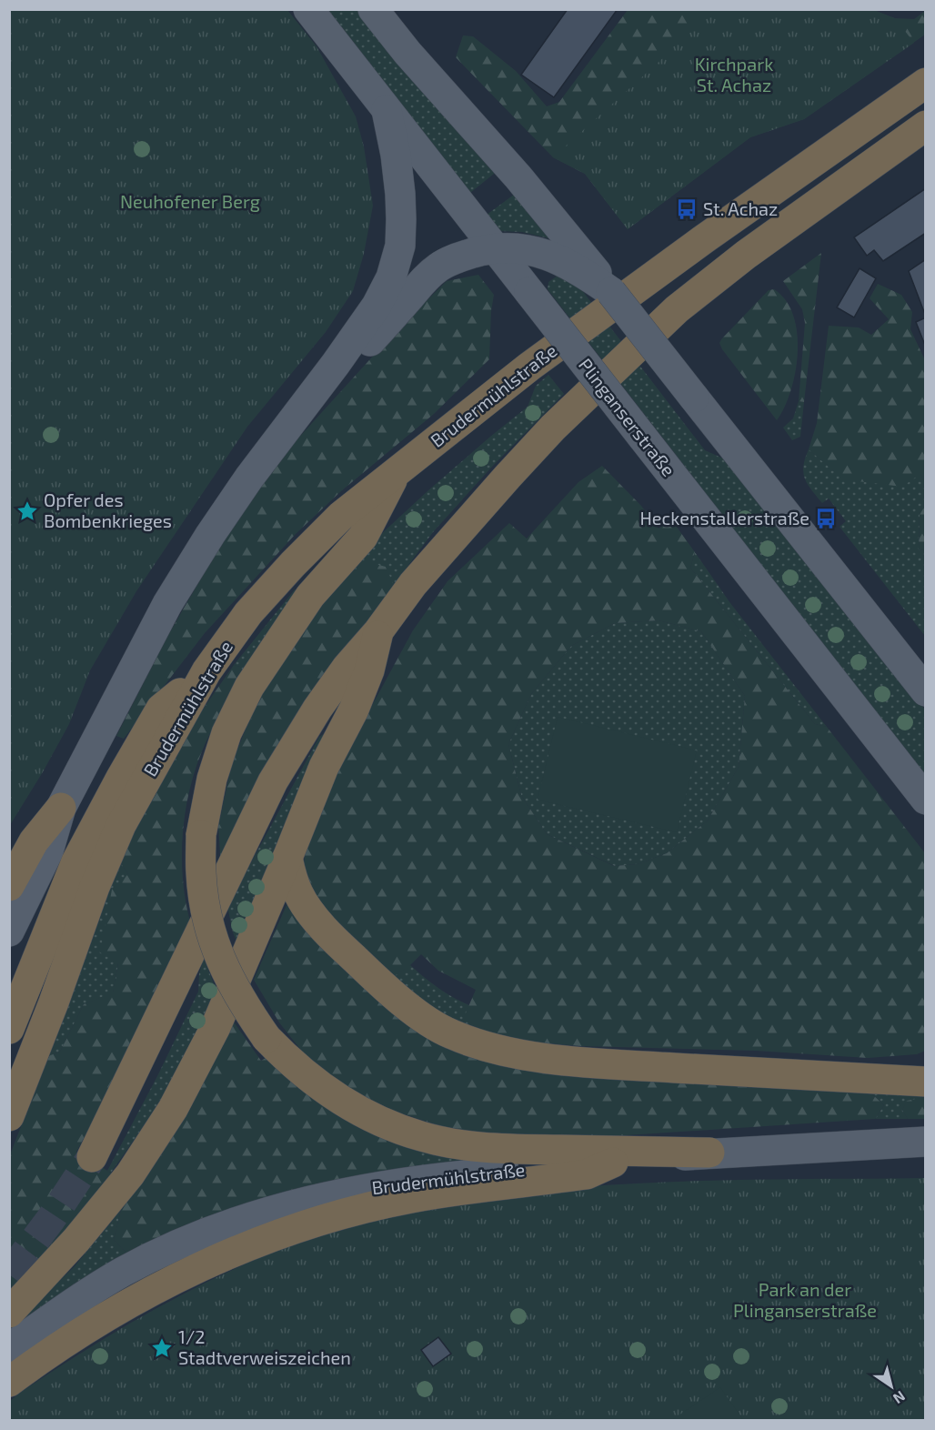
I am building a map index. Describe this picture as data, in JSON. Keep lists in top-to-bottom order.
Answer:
{
  "streets": {
    "highway": ["Brudermühlstraße"],
    "main road": ["Plinganserstraße"]
  },
  "parks": ["Kirchpark St. Achaz", "Neuhofener Berg", "Park an der Plinganserstraße"],
  "places": {
    "bus stop": ["St. Achaz", "Heckenstallerstraße"],
    "place": ["Opfer des Bombenkrieges", "1/2 Stadtverweiszeichen"]
  },
  "north": "bottom right"
}
